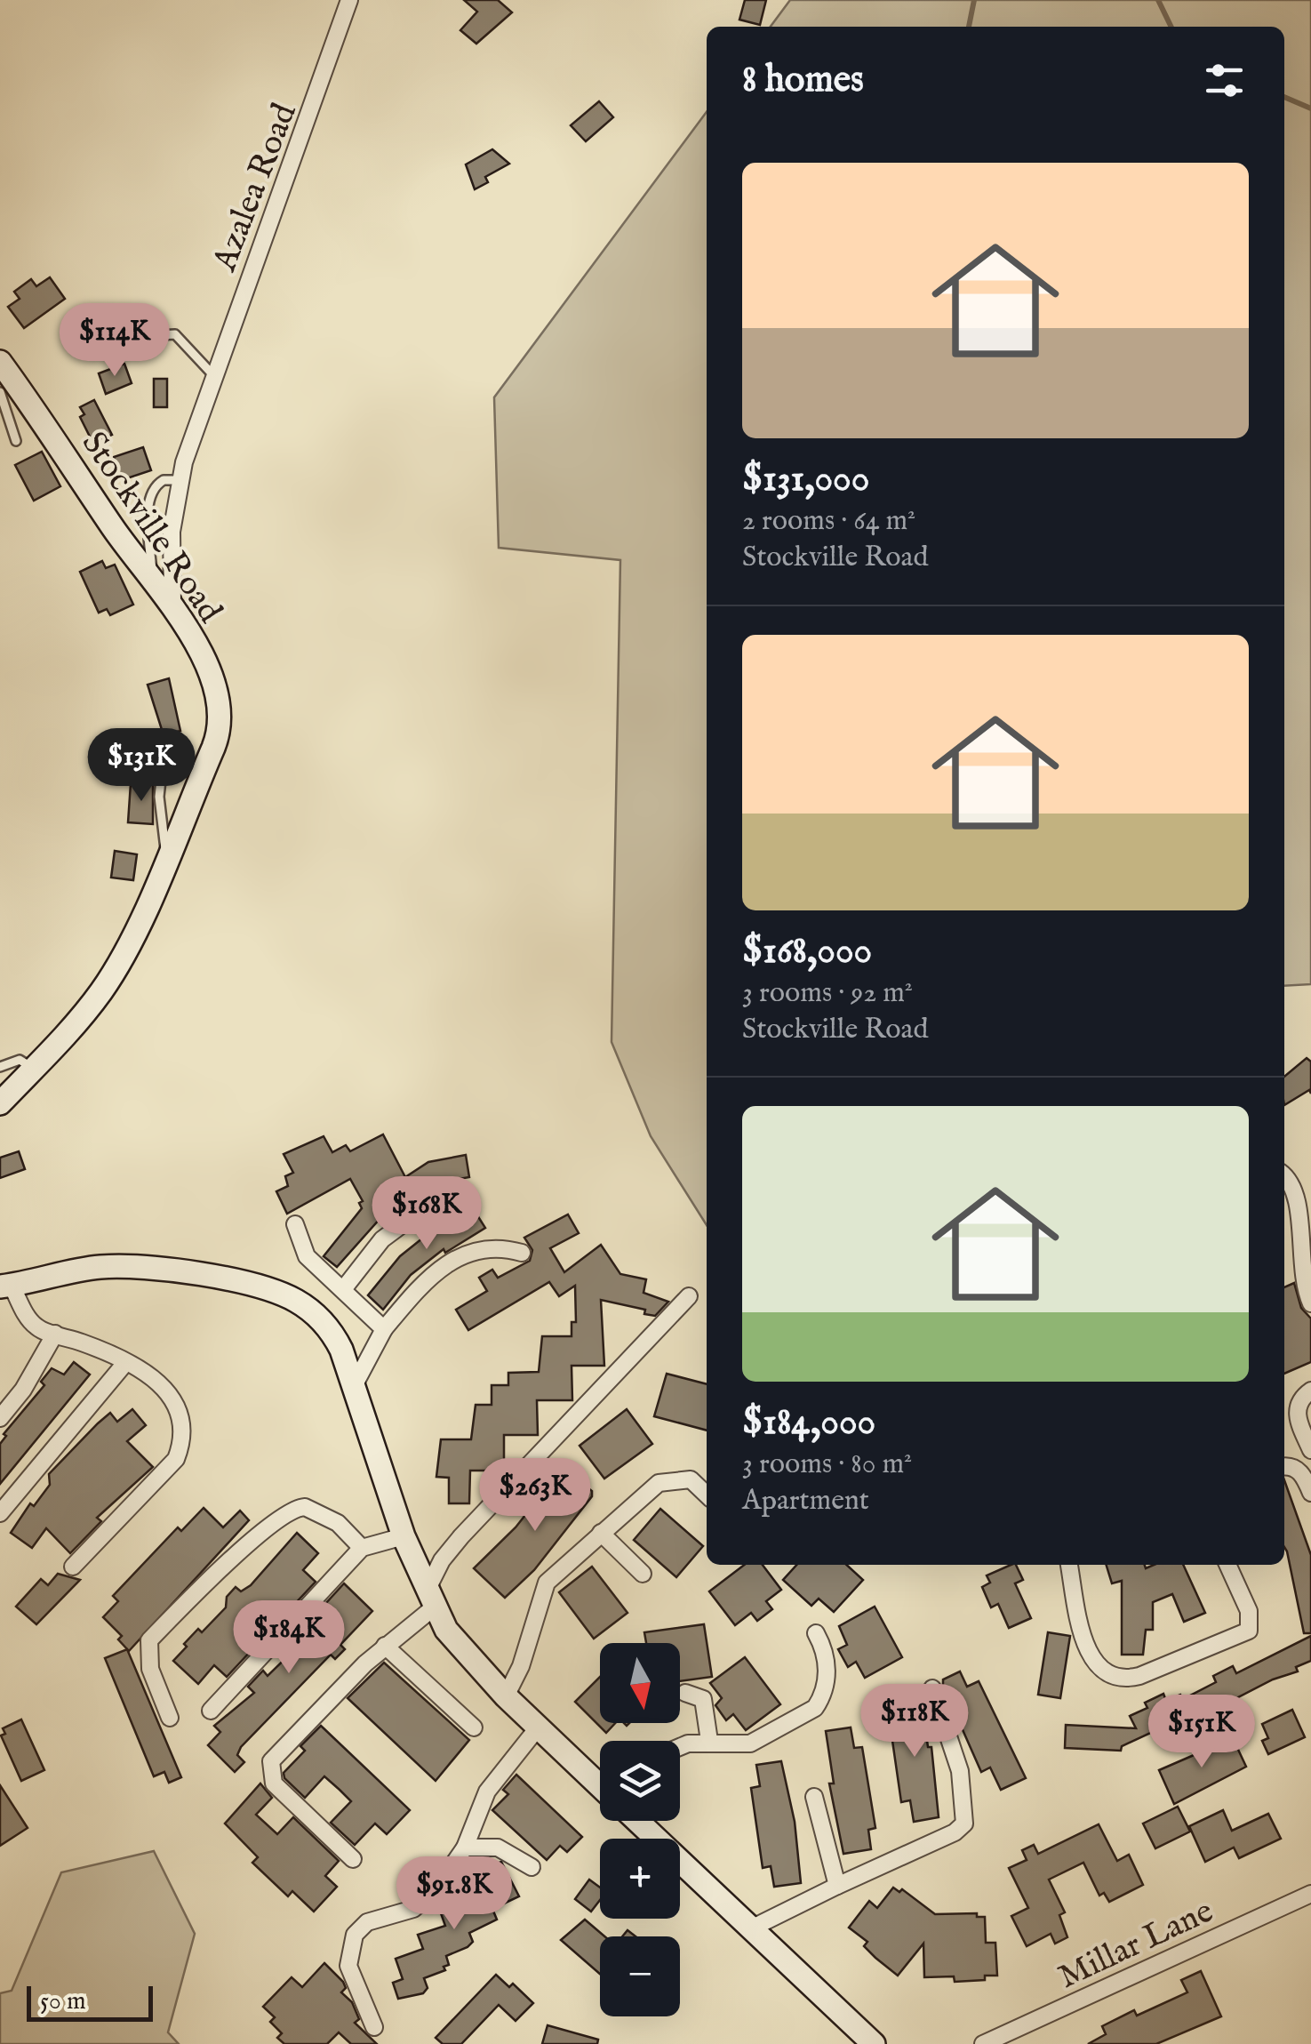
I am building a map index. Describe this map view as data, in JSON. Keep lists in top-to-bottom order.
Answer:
{
  "streets": {
    "street": ["Azalea Road", "Stockville Road", "Millar Lane"]
  },
  "crossings": [
    ["Azalea Road", "Stockville Road"]
  ],
  "scale_bar": "50 m",
  "north": "bottom",
  "page": {
    "heading": "8 homes",
    "list": [
      {
        "name": "$131,000",
        "note": "2 rooms · 64 m² · Stockville Road"
      },
      {
        "name": "$168,000",
        "note": "3 rooms · 92 m² · Stockville Road"
      },
      {
        "name": "$184,000",
        "note": "3 rooms · 80 m² · Apartment"
      }
    ],
    "price": [
      "$114K",
      "$131K",
      "$168K",
      "$263K",
      "$184K",
      "$118K",
      "$151K",
      "$91.8K"
    ],
    "map_buttons": ["+", "−"],
    "scale": "50 m"
  }
}
